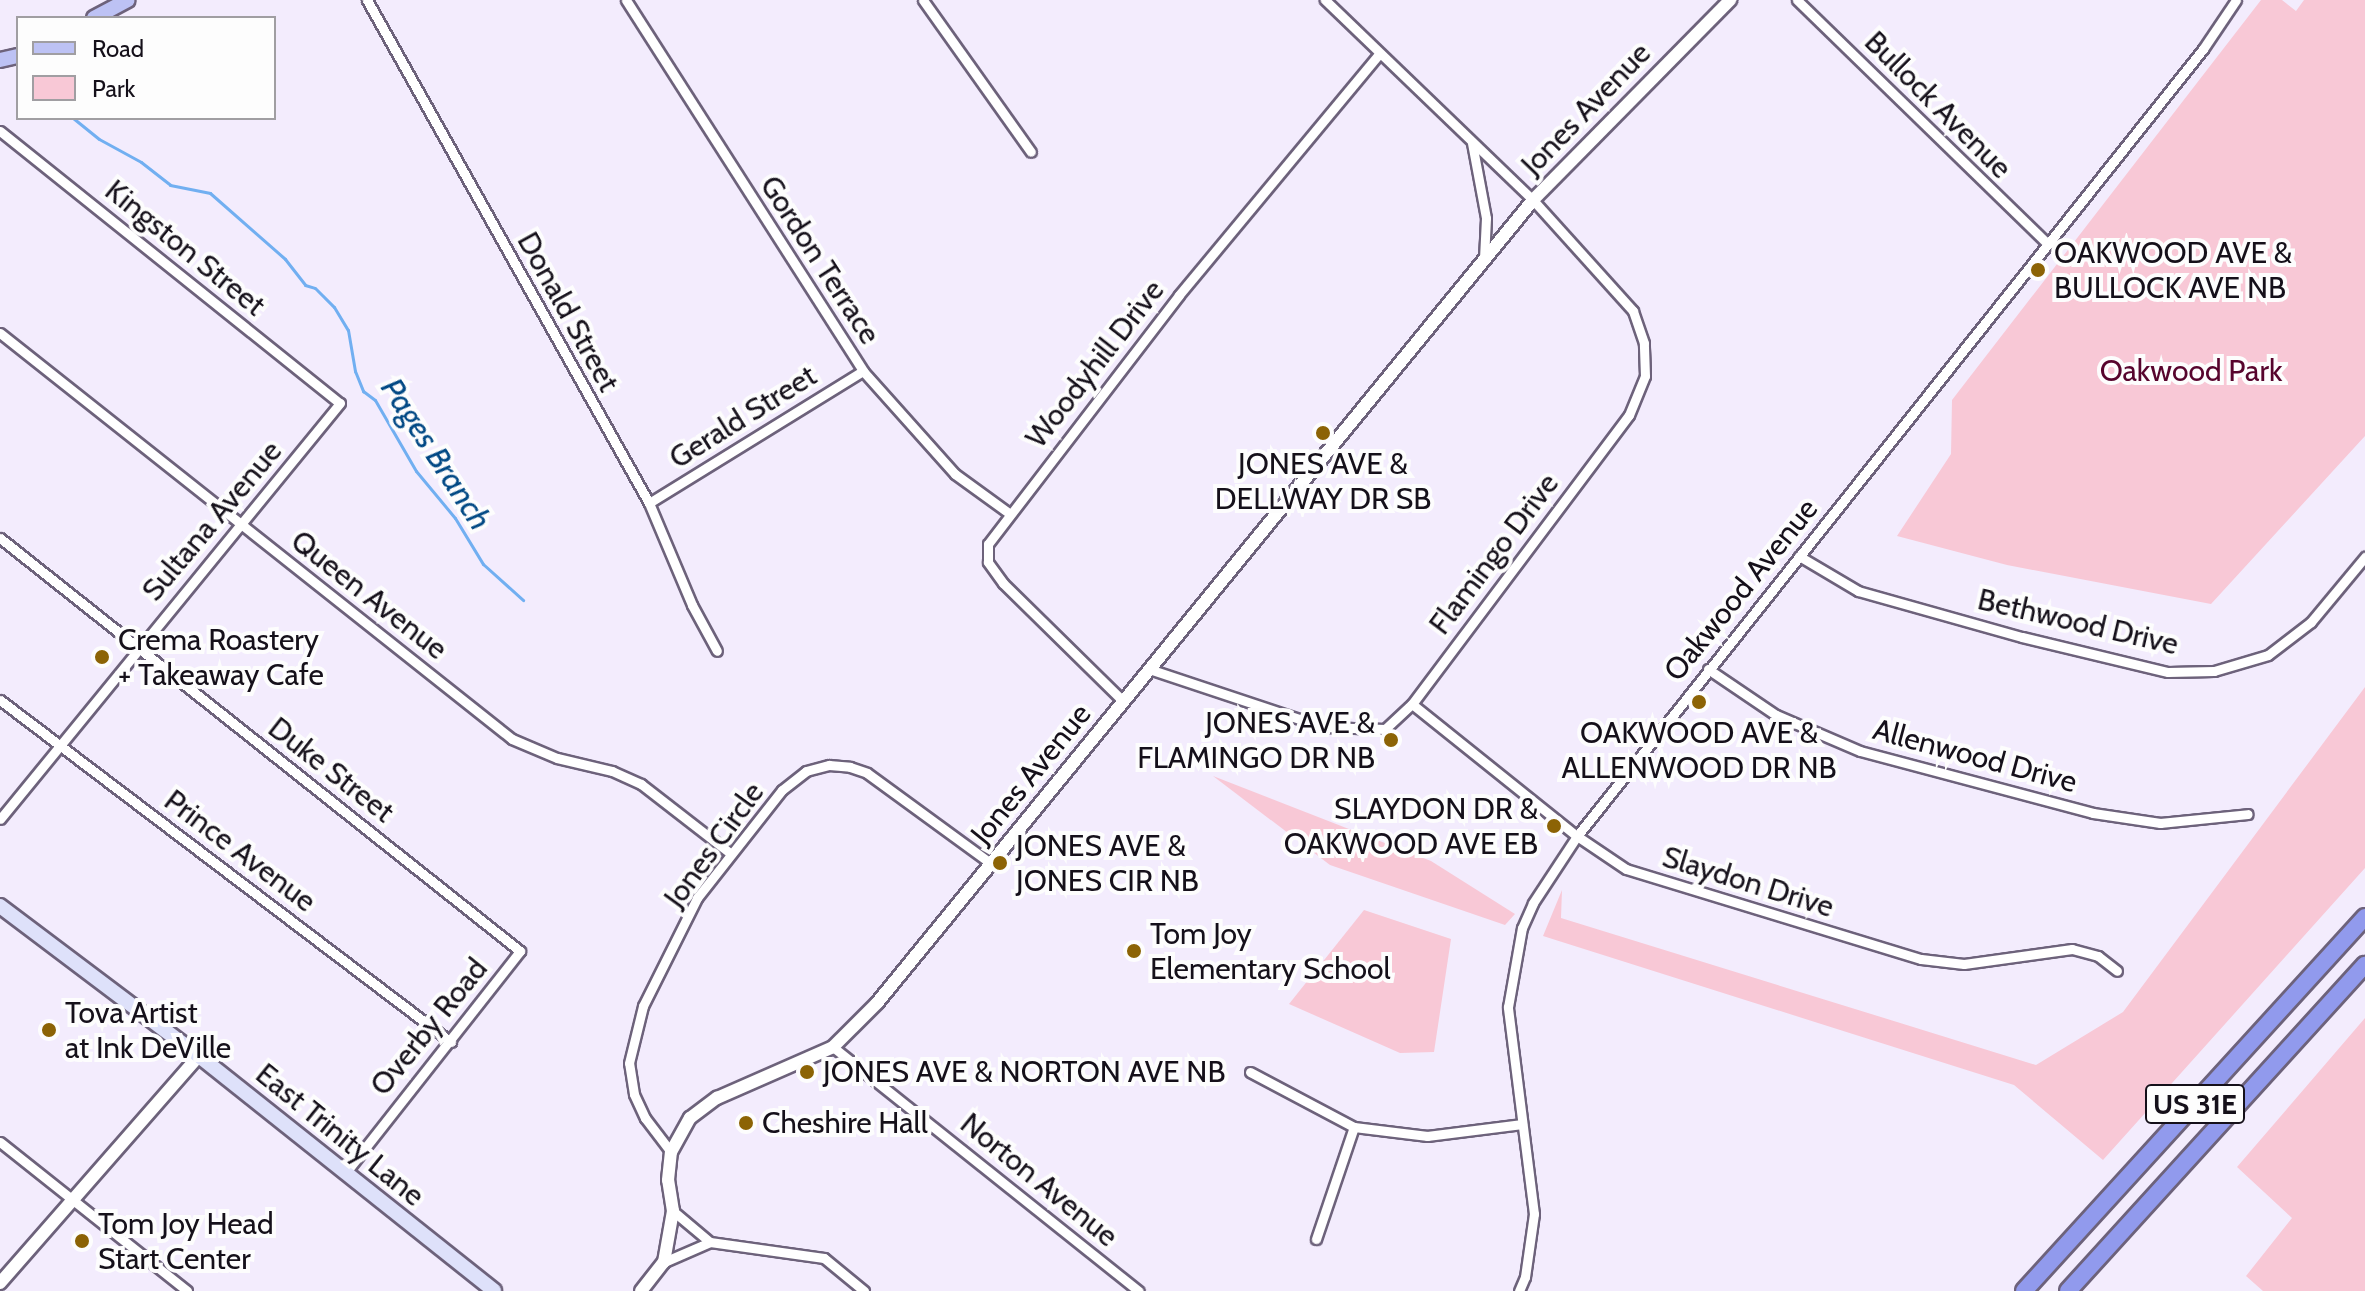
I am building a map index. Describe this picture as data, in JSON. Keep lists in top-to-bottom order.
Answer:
{
  "streets": {
    "highway": ["US 31E"],
    "main road": ["East Trinity Lane"],
    "street": [
      "Bullock Avenue",
      "Jones Avenue",
      "Kingston Street",
      "Gordon Terrace",
      "Donald Street",
      "Woodyhill Drive",
      "Gerald Street",
      "Sultana Avenue",
      "Flamingo Drive",
      "Oakwood Avenue",
      "Queen Avenue",
      "Bethwood Drive",
      "Allenwood Drive",
      "Duke Street",
      "Jones Circle",
      "Prince Avenue",
      "Slaydon Drive",
      "Overby Road",
      "Norton Avenue"
    ]
  },
  "crossings": [
    ["Bullock Avenue", "Oakwood Avenue"],
    ["Jones Avenue", "Woodyhill Drive"],
    ["Jones Avenue", "Flamingo Drive"],
    ["Jones Avenue", "Jones Circle"],
    ["Jones Avenue", "Norton Avenue"],
    ["Kingston Street", "Sultana Avenue"],
    ["Gordon Terrace", "Woodyhill Drive"],
    ["Gordon Terrace", "Gerald Street"],
    ["Donald Street", "Gerald Street"],
    ["Woodyhill Drive", "Flamingo Drive"],
    ["Sultana Avenue", "Queen Avenue"],
    ["Sultana Avenue", "Duke Street"],
    ["Sultana Avenue", "Prince Avenue"],
    ["Flamingo Drive", "Slaydon Drive"],
    ["Oakwood Avenue", "Bethwood Drive"],
    ["Oakwood Avenue", "Allenwood Drive"],
    ["Oakwood Avenue", "Slaydon Drive"],
    ["Queen Avenue", "Jones Circle"],
    ["Duke Street", "Overby Road"],
    ["Prince Avenue", "Overby Road"],
    ["Overby Road", "East Trinity Lane"]
  ],
  "water": ["Pages Branch"],
  "parks": ["Oakwood Park"],
  "places": [
    "OAKWOOD AVE & BULLOCK AVE NB",
    "JONES AVE & DELLWAY DR SB",
    "Crema Roastery + Takeaway Cafe",
    "OAKWOOD AVE & ALLENWOOD DR NB",
    "JONES AVE & FLAMINGO DR NB",
    "SLAYDON DR & OAKWOOD AVE EB",
    "JONES AVE & JONES CIR NB",
    "Tom Joy Elementary School",
    "Tova Artist at Ink DeVille",
    "JONES AVE & NORTON AVE NB",
    "Cheshire Hall",
    "Tom Joy Head Start Center"
  ],
  "legend": ["Road", "Park"]
}
